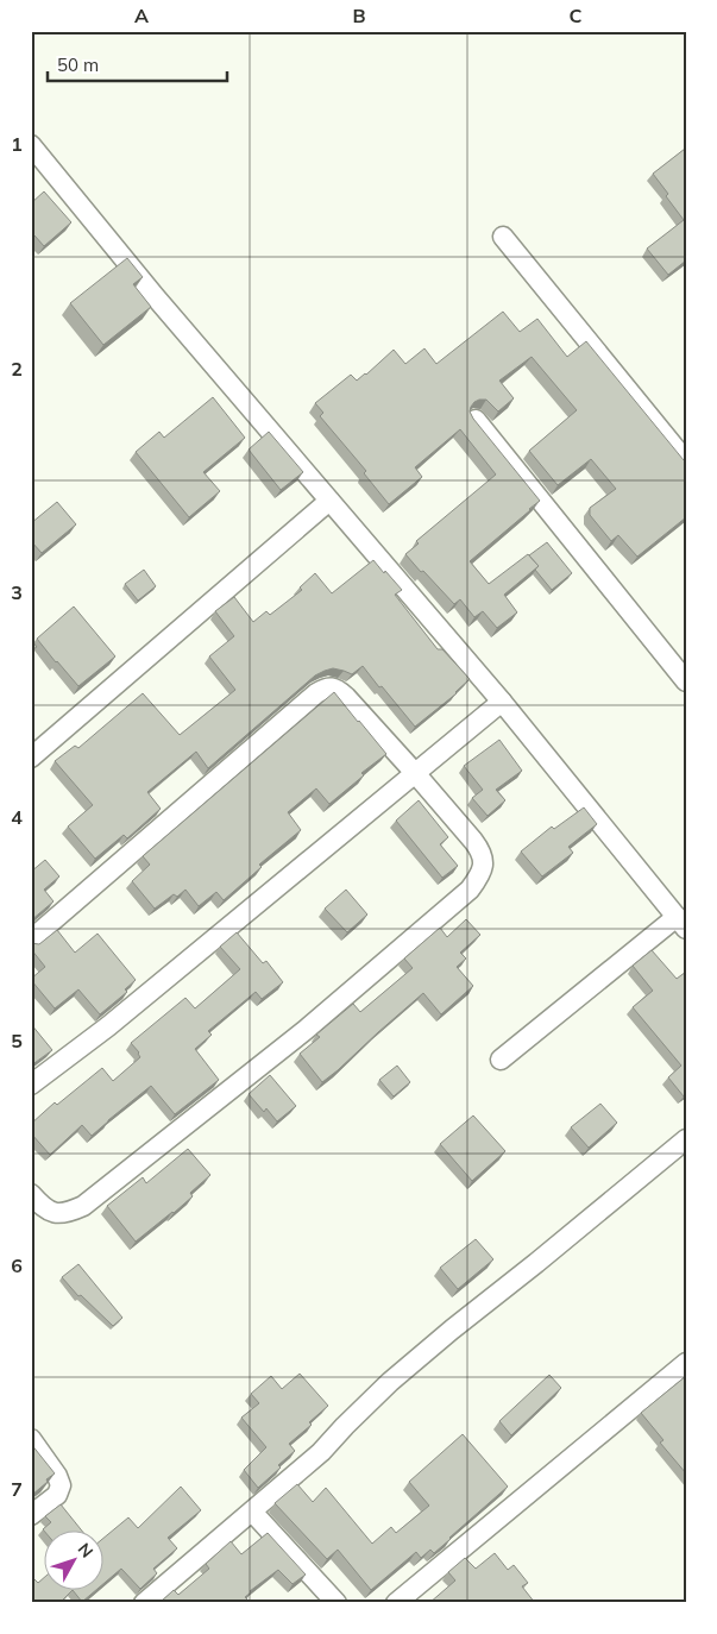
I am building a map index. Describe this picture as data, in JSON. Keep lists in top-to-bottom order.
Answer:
{
  "scale_bar": "50 m",
  "north": "top right",
  "grid": {
    "columns": ["A", "B", "C"],
    "rows": [
      "1",
      "2",
      "3",
      "4",
      "5",
      "6",
      "7"
    ]
  }
}
